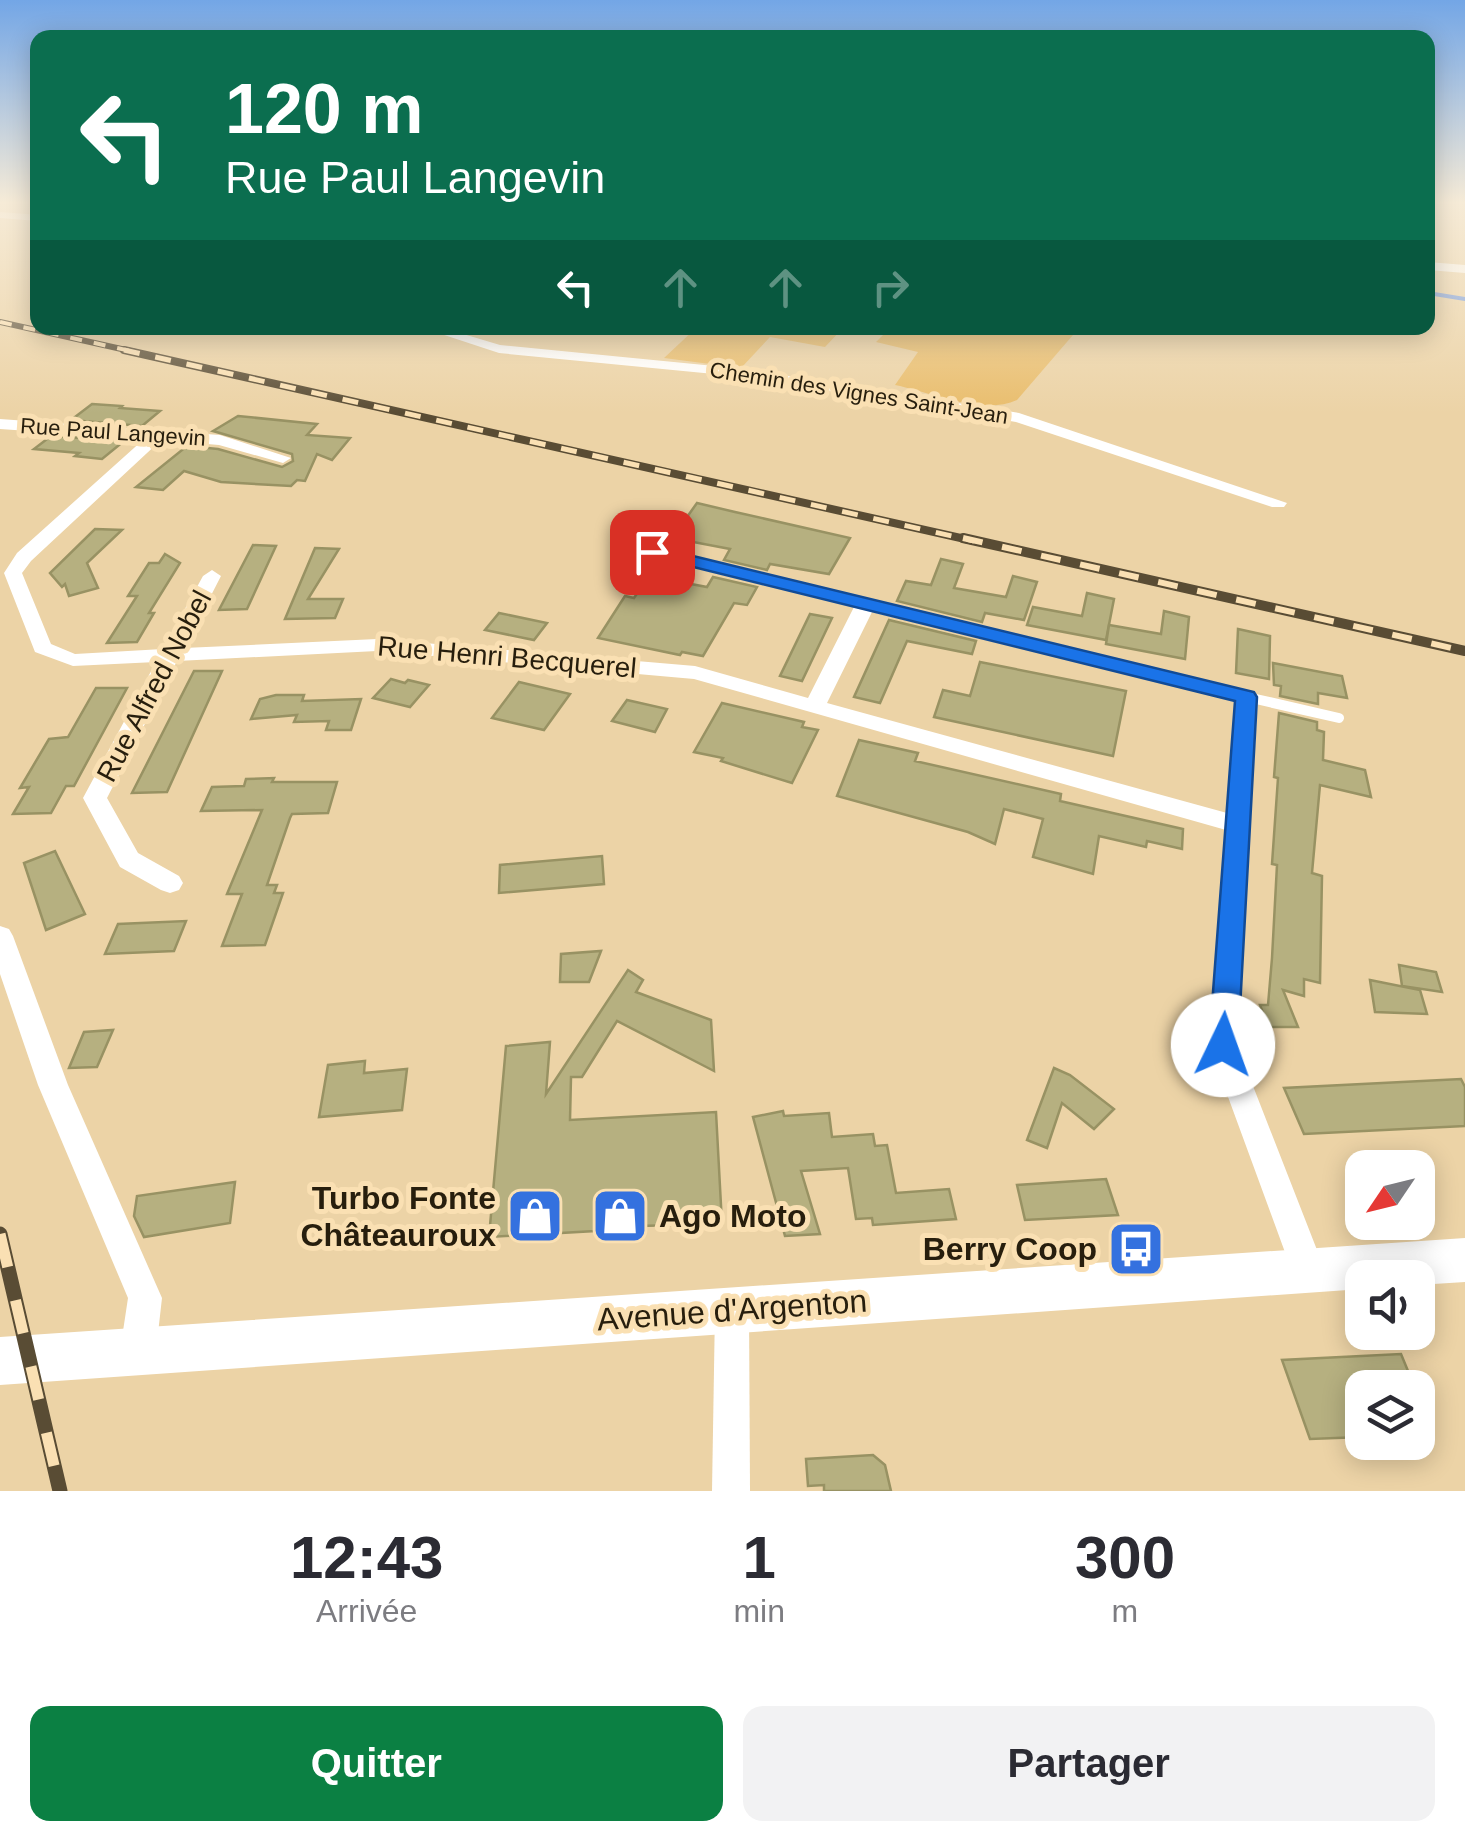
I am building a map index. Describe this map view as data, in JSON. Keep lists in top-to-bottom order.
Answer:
{
  "streets": {
    "main road": ["Avenue d'Argenton"],
    "street": [
      "Chemin des Vignes Saint-Jean",
      "Rue Paul Langevin",
      "Rue Henri Becquerel",
      "Rue Alfred Nobel"
    ]
  },
  "crossings": [
    ["Rue Paul Langevin", "Rue Henri Becquerel"],
    ["Rue Henri Becquerel", "Rue Alfred Nobel"]
  ],
  "places": {
    "shop": ["Turbo Fonte Châteauroux", "Ago Moto"],
    "bus stop": ["Berry Coop"]
  },
  "north": "bottom left",
  "page": {
    "turn": ["120 m", "Rue Paul Langevin"],
    "eta": [
      "12:43",
      "Arrivée",
      "1",
      "min",
      "300",
      "m"
    ],
    "buttons": ["Quitter", "Partager"]
  }
}
